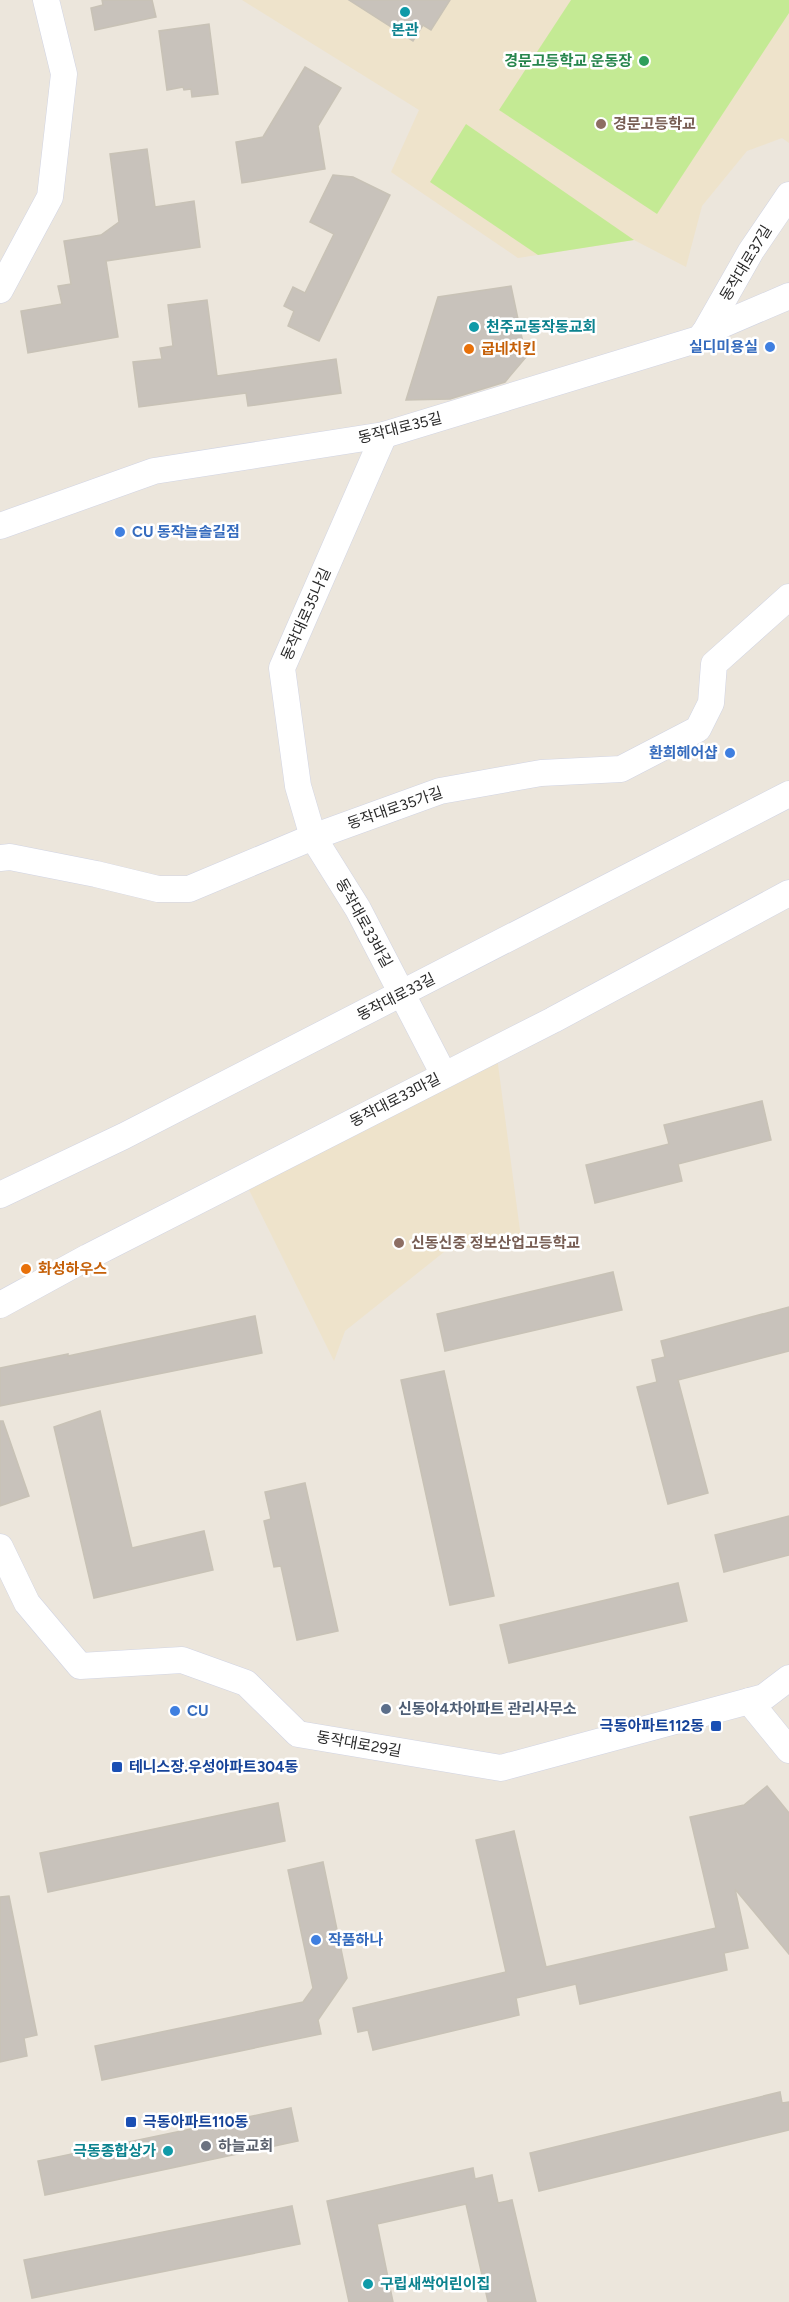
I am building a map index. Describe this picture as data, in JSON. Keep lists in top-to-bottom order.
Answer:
{
  "streets": {
    "street": [
      "동작대로37길",
      "동작대로35길",
      "동작대로35나길",
      "동작대로35가길",
      "동작대로33바길",
      "동작대로33길",
      "동작대로33마길",
      "동작대로29길"
    ]
  },
  "crossings": [
    ["동작대로37길", "동작대로35길"],
    ["동작대로35길", "동작대로35나길"],
    ["동작대로35나길", "동작대로35가길"],
    ["동작대로35나길", "동작대로33바길"],
    ["동작대로35가길", "동작대로33바길"],
    ["동작대로33바길", "동작대로33길"],
    ["동작대로33바길", "동작대로33마길"]
  ],
  "places": {
    "other": [
      "본관",
      "경문고등학교 운동장",
      "경문고등학교",
      "천주교동작동교회",
      "실디미용실",
      "굽네치킨",
      "CU 동작늘솔길점",
      "환희헤어샵",
      "신동신중 정보산업고등학교",
      "화성하우스",
      "신동아4차아파트 관리사무소",
      "CU",
      "작품하나",
      "하늘교회",
      "극동종합상가",
      "구립새싹어린이집"
    ],
    "transit": ["극동아파트112동", "테니스장.우성아파트304동", "극동아파트110동"]
  }
}
